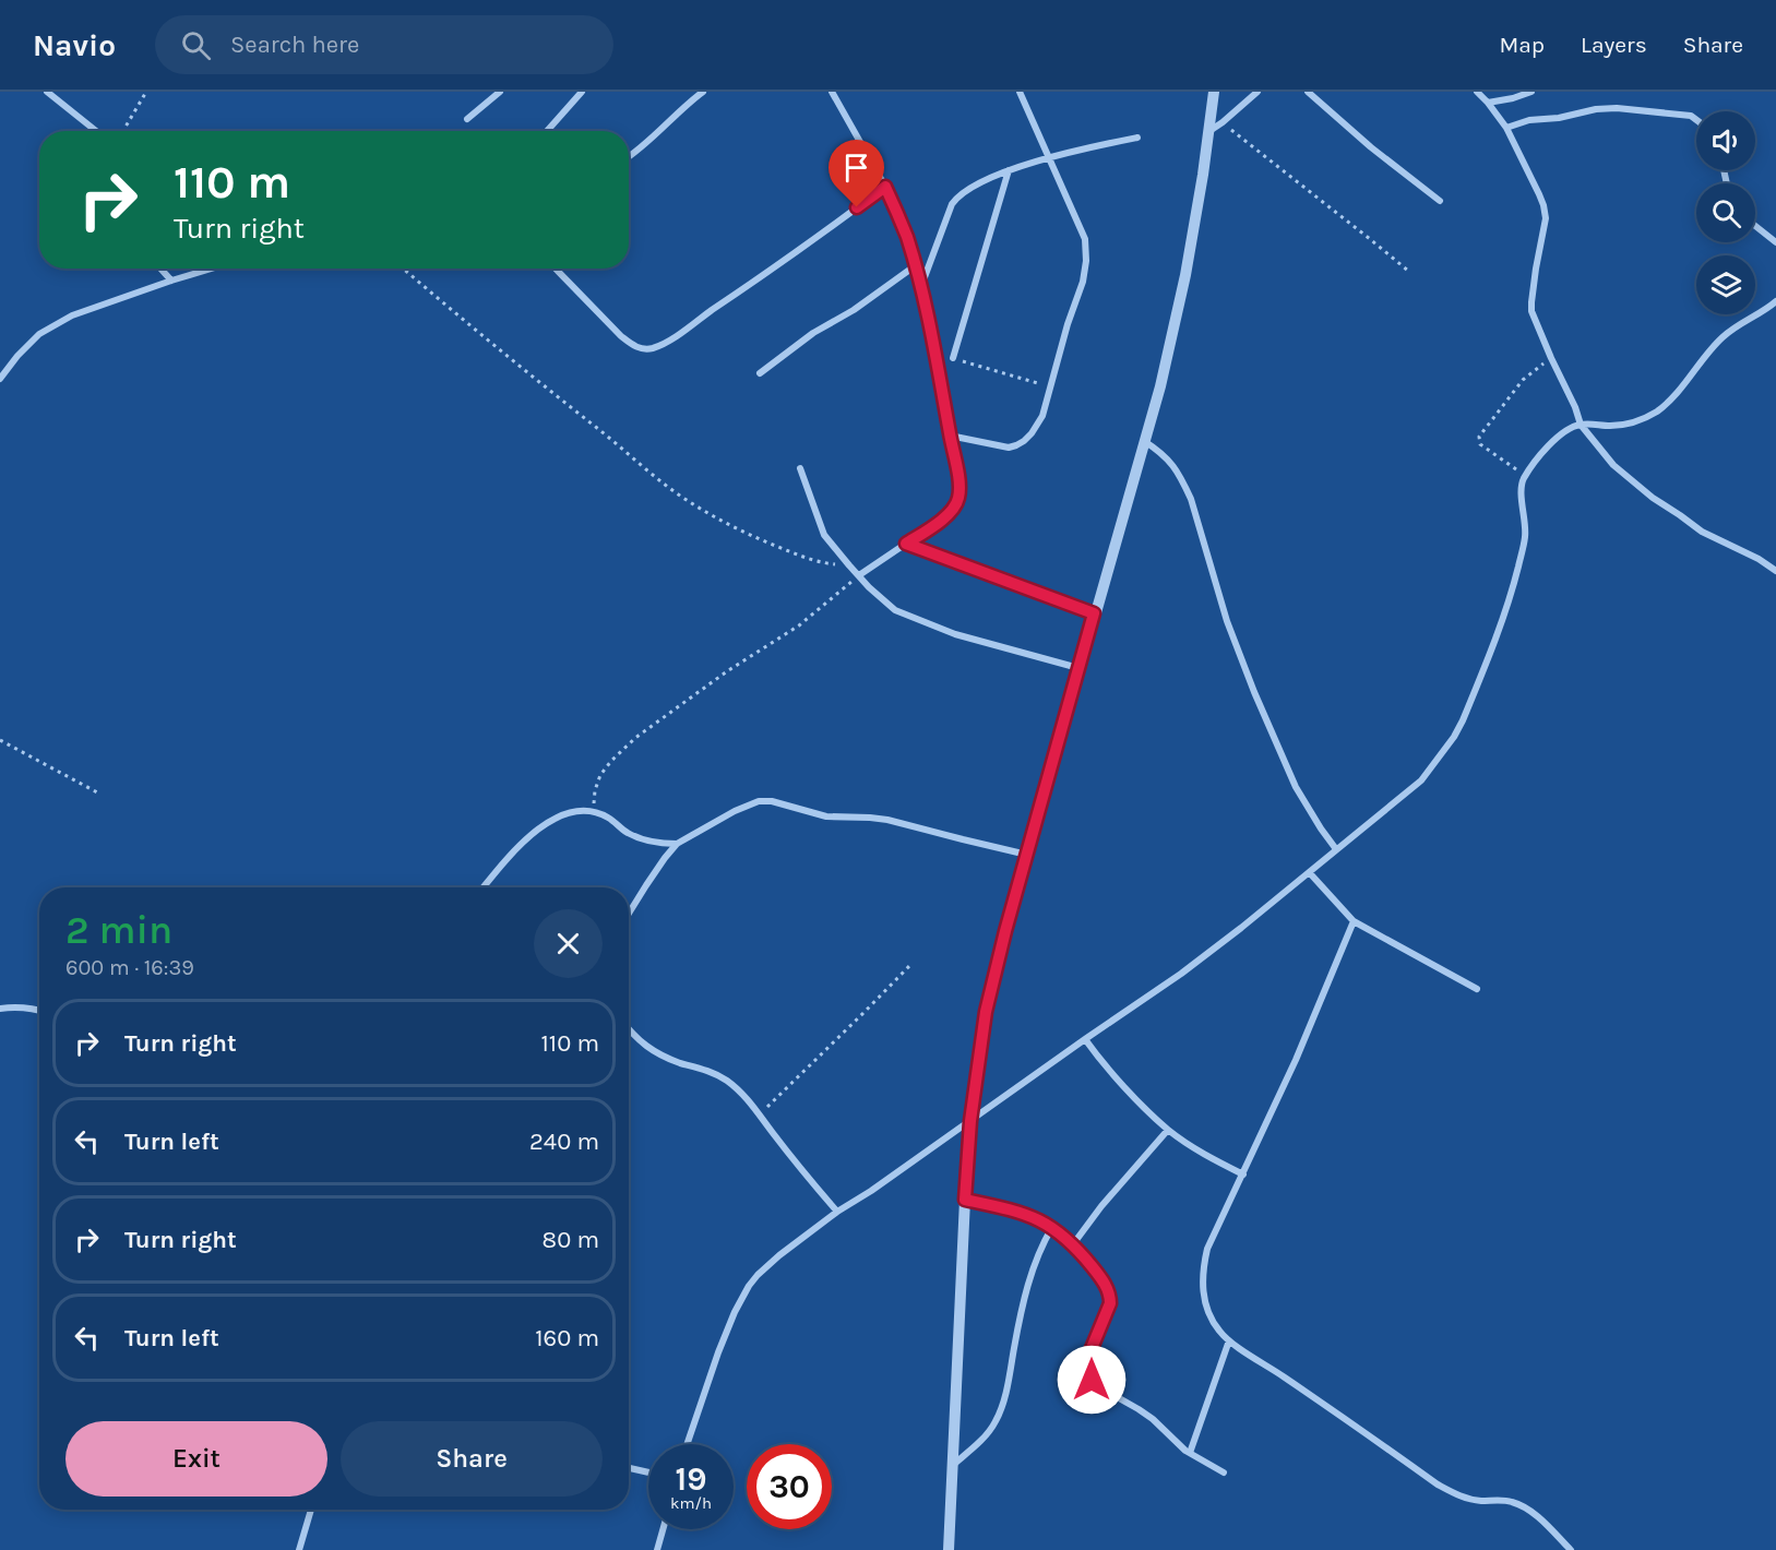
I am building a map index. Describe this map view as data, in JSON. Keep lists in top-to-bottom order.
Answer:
{
  "page": {
    "header": "Navio",
    "search": "Search here",
    "nav": ["Map", "Layers", "Share"],
    "turn": ["110 m", "Turn right"],
    "heading": ["2 min", "600 m · 16:39"],
    "list": [
      {
        "name": "Turn right",
        "value": "110 m"
      },
      {
        "name": "Turn left",
        "value": "240 m"
      },
      {
        "name": "Turn right",
        "value": "80 m"
      },
      {
        "name": "Turn left",
        "value": "160 m"
      }
    ],
    "buttons": ["Exit", "Share"],
    "speed": "19 km/h",
    "limit": "30"
  }
}
